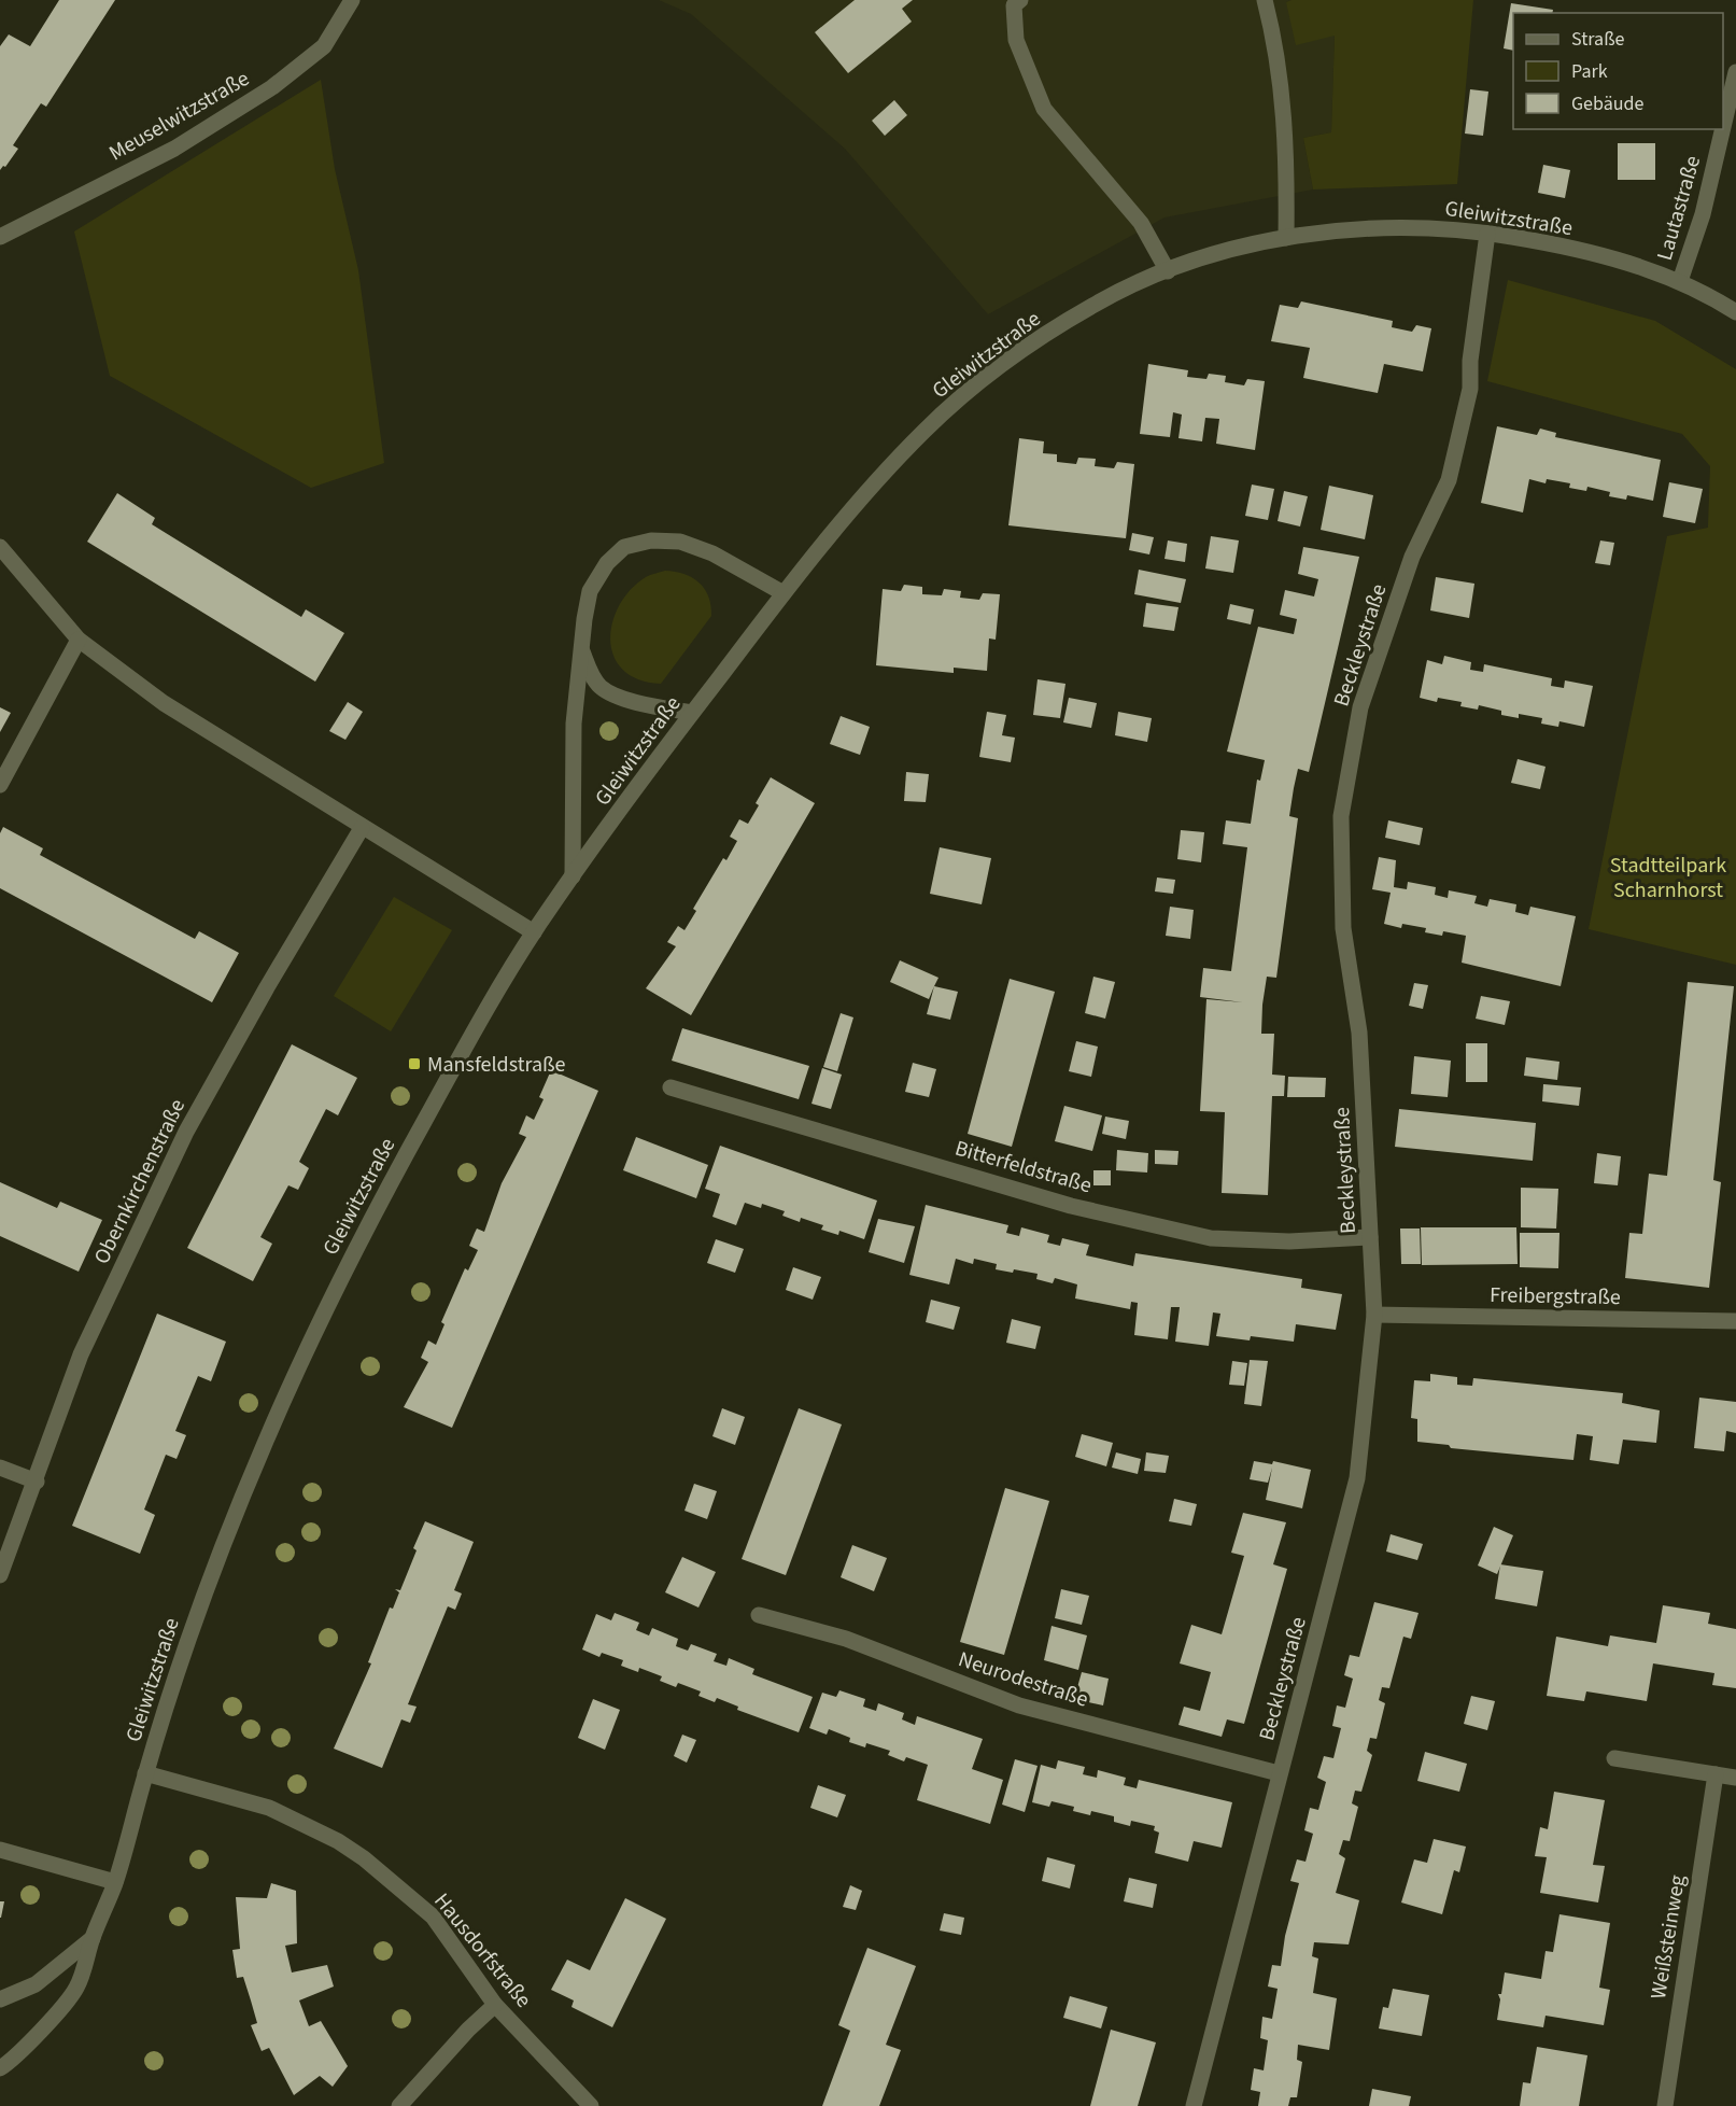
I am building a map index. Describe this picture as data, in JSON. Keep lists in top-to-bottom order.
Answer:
{
  "streets": {
    "street": [
      "Meuselwitzstraße",
      "Lautastraße",
      "Gleiwitzstraße",
      "Beckleystraße",
      "Bitterfeldstraße",
      "Obernkirchenstraße",
      "Freibergstraße",
      "Neurodestraße",
      "Weißsteinweg",
      "Hausdorfstraße"
    ]
  },
  "crossings": [
    ["Lautastraße", "Gleiwitzstraße"],
    ["Gleiwitzstraße", "Beckleystraße"],
    ["Gleiwitzstraße", "Hausdorfstraße"],
    ["Beckleystraße", "Bitterfeldstraße"],
    ["Beckleystraße", "Freibergstraße"],
    ["Beckleystraße", "Neurodestraße"]
  ],
  "parks": ["Stadtteilpark Scharnhorst"],
  "places": {
    "transit": ["Mansfeldstraße"]
  },
  "legend": ["Straße", "Park", "Gebäude"]
}
